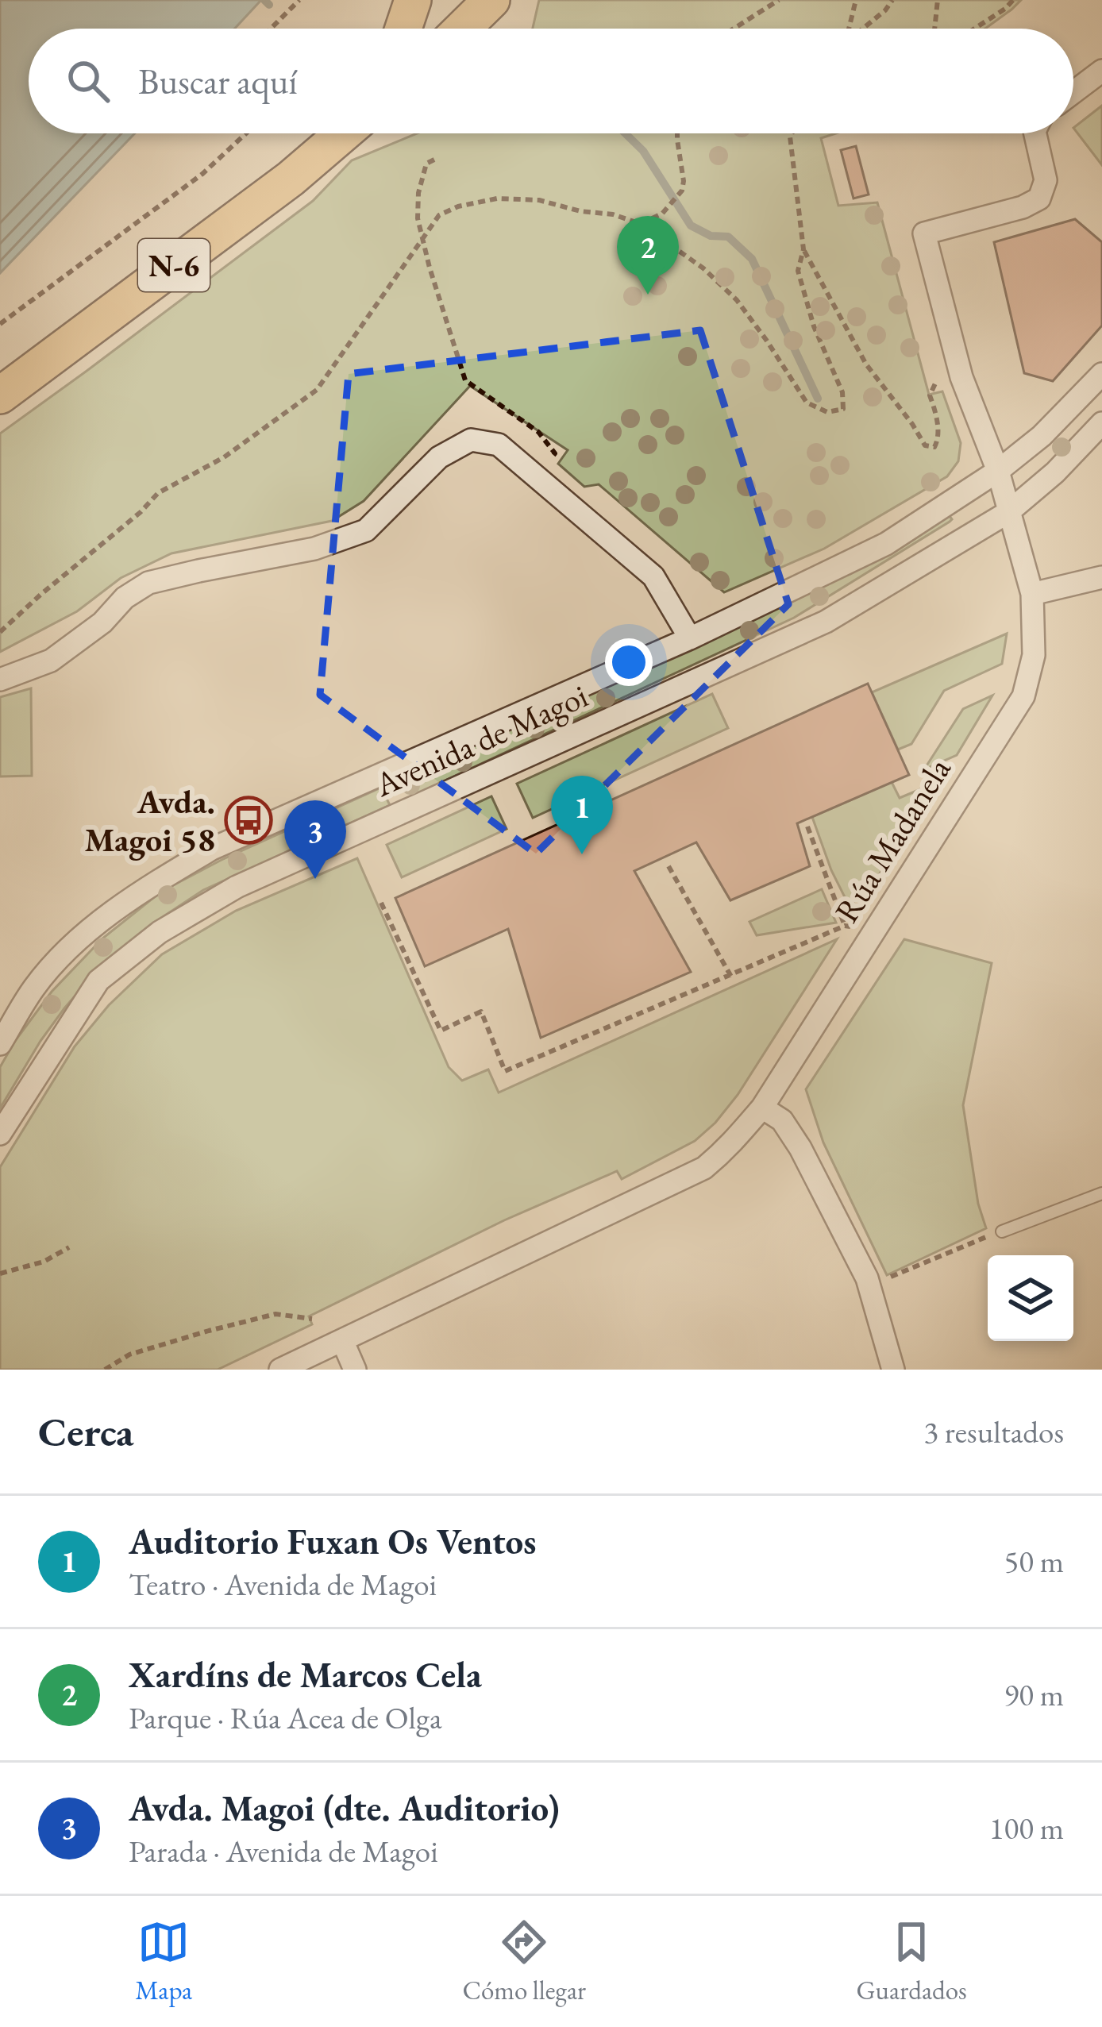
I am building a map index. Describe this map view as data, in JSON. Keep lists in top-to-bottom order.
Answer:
{
  "streets": {
    "highway": ["N-6"],
    "street": ["Avenida de Magoi", "Rúa Madanela"]
  },
  "crossings": [
    ["Avenida de Magoi", "Rúa Madanela"]
  ],
  "places": {
    "bus stop": ["Avda. Magoi 58"]
  },
  "page": {
    "search": "Buscar aquí",
    "pins": ["2", "1", "3"],
    "heading": ["Cerca", "3 resultados"],
    "list": [
      {
        "mark": "1",
        "name": "Auditorio Fuxan Os Ventos",
        "note": "Teatro · Avenida de Magoi",
        "value": "50 m"
      },
      {
        "mark": "2",
        "name": "Xardíns de Marcos Cela",
        "note": "Parque · Rúa Acea de Olga",
        "value": "90 m"
      },
      {
        "mark": "3",
        "name": "Avda. Magoi (dte. Auditorio)",
        "note": "Parada · Avenida de Magoi",
        "value": "100 m"
      }
    ],
    "nav": ["Mapa", "Cómo llegar", "Guardados"]
  }
}
